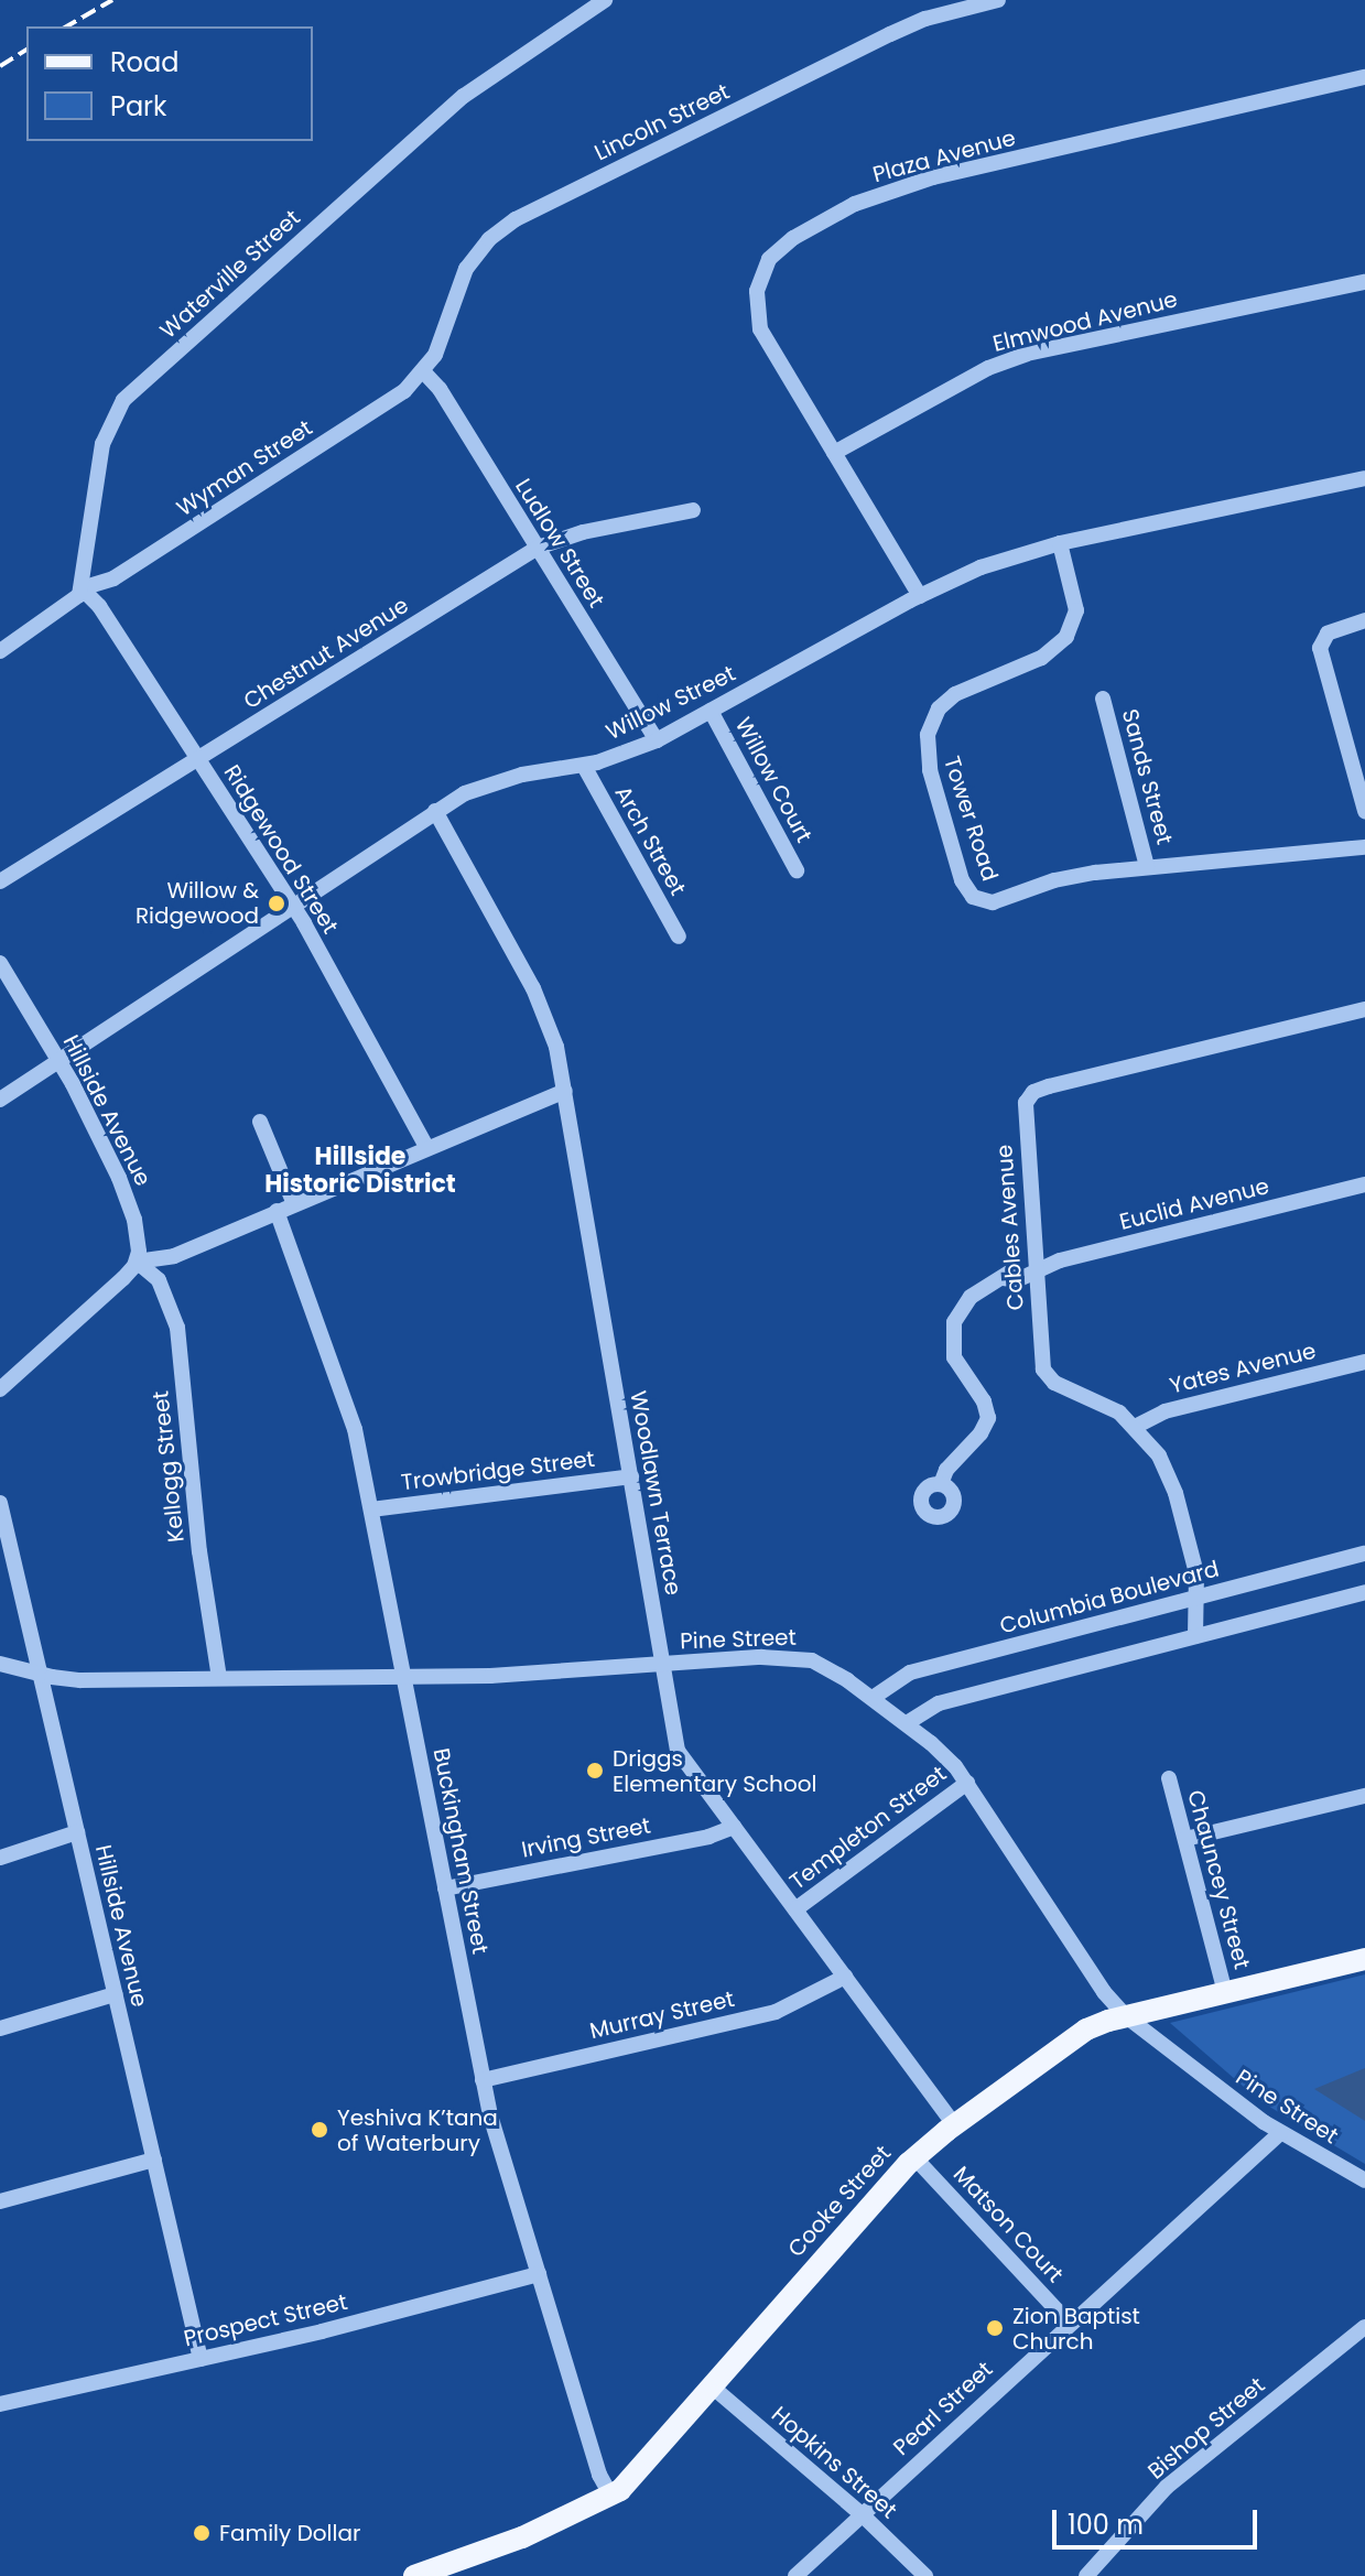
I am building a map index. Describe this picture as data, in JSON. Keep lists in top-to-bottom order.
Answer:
{
  "streets": {
    "main road": ["Cooke Street"],
    "street": [
      "Lincoln Street",
      "Plaza Avenue",
      "Waterville Street",
      "Elmwood Avenue",
      "Wyman Street",
      "Ludlow Street",
      "Chestnut Avenue",
      "Willow Street",
      "Sands Street",
      "Willow Court",
      "Tower Road",
      "Arch Street",
      "Ridgewood Street",
      "Hillside Avenue",
      "Euclid Avenue",
      "Cables Avenue",
      "Yates Avenue",
      "Kellogg Street",
      "Trowbridge Street",
      "Woodlawn Terrace",
      "Columbia Boulevard",
      "Pine Street",
      "Templeton Street",
      "Irving Street",
      "Buckingham Street",
      "Chauncey Street",
      "Murray Street",
      "Matson Court",
      "Prospect Street",
      "Pearl Street",
      "Bishop Street",
      "Hopkins Street"
    ]
  },
  "crossings": [
    ["Lincoln Street", "Wyman Street"],
    ["Lincoln Street", "Ludlow Street"],
    ["Plaza Avenue", "Elmwood Avenue"],
    ["Plaza Avenue", "Willow Street"],
    ["Waterville Street", "Wyman Street"],
    ["Waterville Street", "Ridgewood Street"],
    ["Wyman Street", "Ludlow Street"],
    ["Wyman Street", "Ridgewood Street"],
    ["Ludlow Street", "Chestnut Avenue"],
    ["Ludlow Street", "Willow Street"],
    ["Chestnut Avenue", "Ridgewood Street"],
    ["Willow Street", "Willow Court"],
    ["Willow Street", "Tower Road"],
    ["Willow Street", "Arch Street"],
    ["Willow Street", "Ridgewood Street"],
    ["Willow Street", "Hillside Avenue"],
    ["Willow Street", "Woodlawn Terrace"],
    ["Sands Street", "Tower Road"],
    ["Hillside Avenue", "Kellogg Street"],
    ["Hillside Avenue", "Pine Street"],
    ["Hillside Avenue", "Prospect Street"],
    ["Euclid Avenue", "Cables Avenue"],
    ["Cables Avenue", "Yates Avenue"],
    ["Cables Avenue", "Columbia Boulevard"],
    ["Kellogg Street", "Pine Street"],
    ["Trowbridge Street", "Woodlawn Terrace"],
    ["Trowbridge Street", "Buckingham Street"],
    ["Woodlawn Terrace", "Pine Street"],
    ["Woodlawn Terrace", "Templeton Street"],
    ["Woodlawn Terrace", "Irving Street"],
    ["Woodlawn Terrace", "Murray Street"],
    ["Woodlawn Terrace", "Cooke Street"],
    ["Columbia Boulevard", "Pine Street"],
    ["Pine Street", "Templeton Street"],
    ["Pine Street", "Buckingham Street"],
    ["Pine Street", "Cooke Street"],
    ["Pine Street", "Pearl Street"],
    ["Irving Street", "Buckingham Street"],
    ["Buckingham Street", "Murray Street"],
    ["Buckingham Street", "Cooke Street"],
    ["Buckingham Street", "Prospect Street"],
    ["Chauncey Street", "Cooke Street"],
    ["Cooke Street", "Matson Court"],
    ["Cooke Street", "Hopkins Street"],
    ["Matson Court", "Pearl Street"],
    ["Pearl Street", "Hopkins Street"]
  ],
  "districts": ["Hillside Historic District"],
  "places": [
    "Willow & Ridgewood",
    "Driggs Elementary School",
    "Yeshiva K’tana of Waterbury",
    "Zion Baptist Church",
    "Family Dollar"
  ],
  "legend": ["Road", "Park"],
  "scale_bar": "100 m"
}
